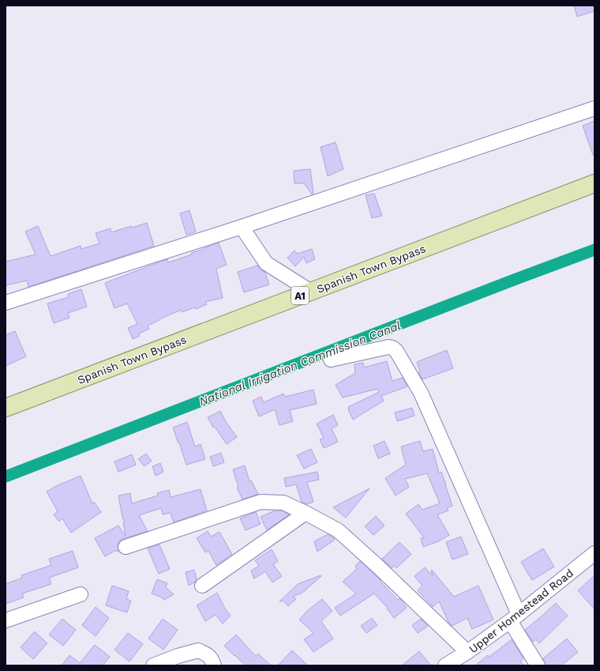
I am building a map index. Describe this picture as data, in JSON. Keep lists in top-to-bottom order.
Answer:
{
  "streets": {
    "main road": ["Spanish Town Bypass", "A1"],
    "street": ["Upper Homestead Road"]
  },
  "water": ["National Irrigation Commission Canal"]
}
